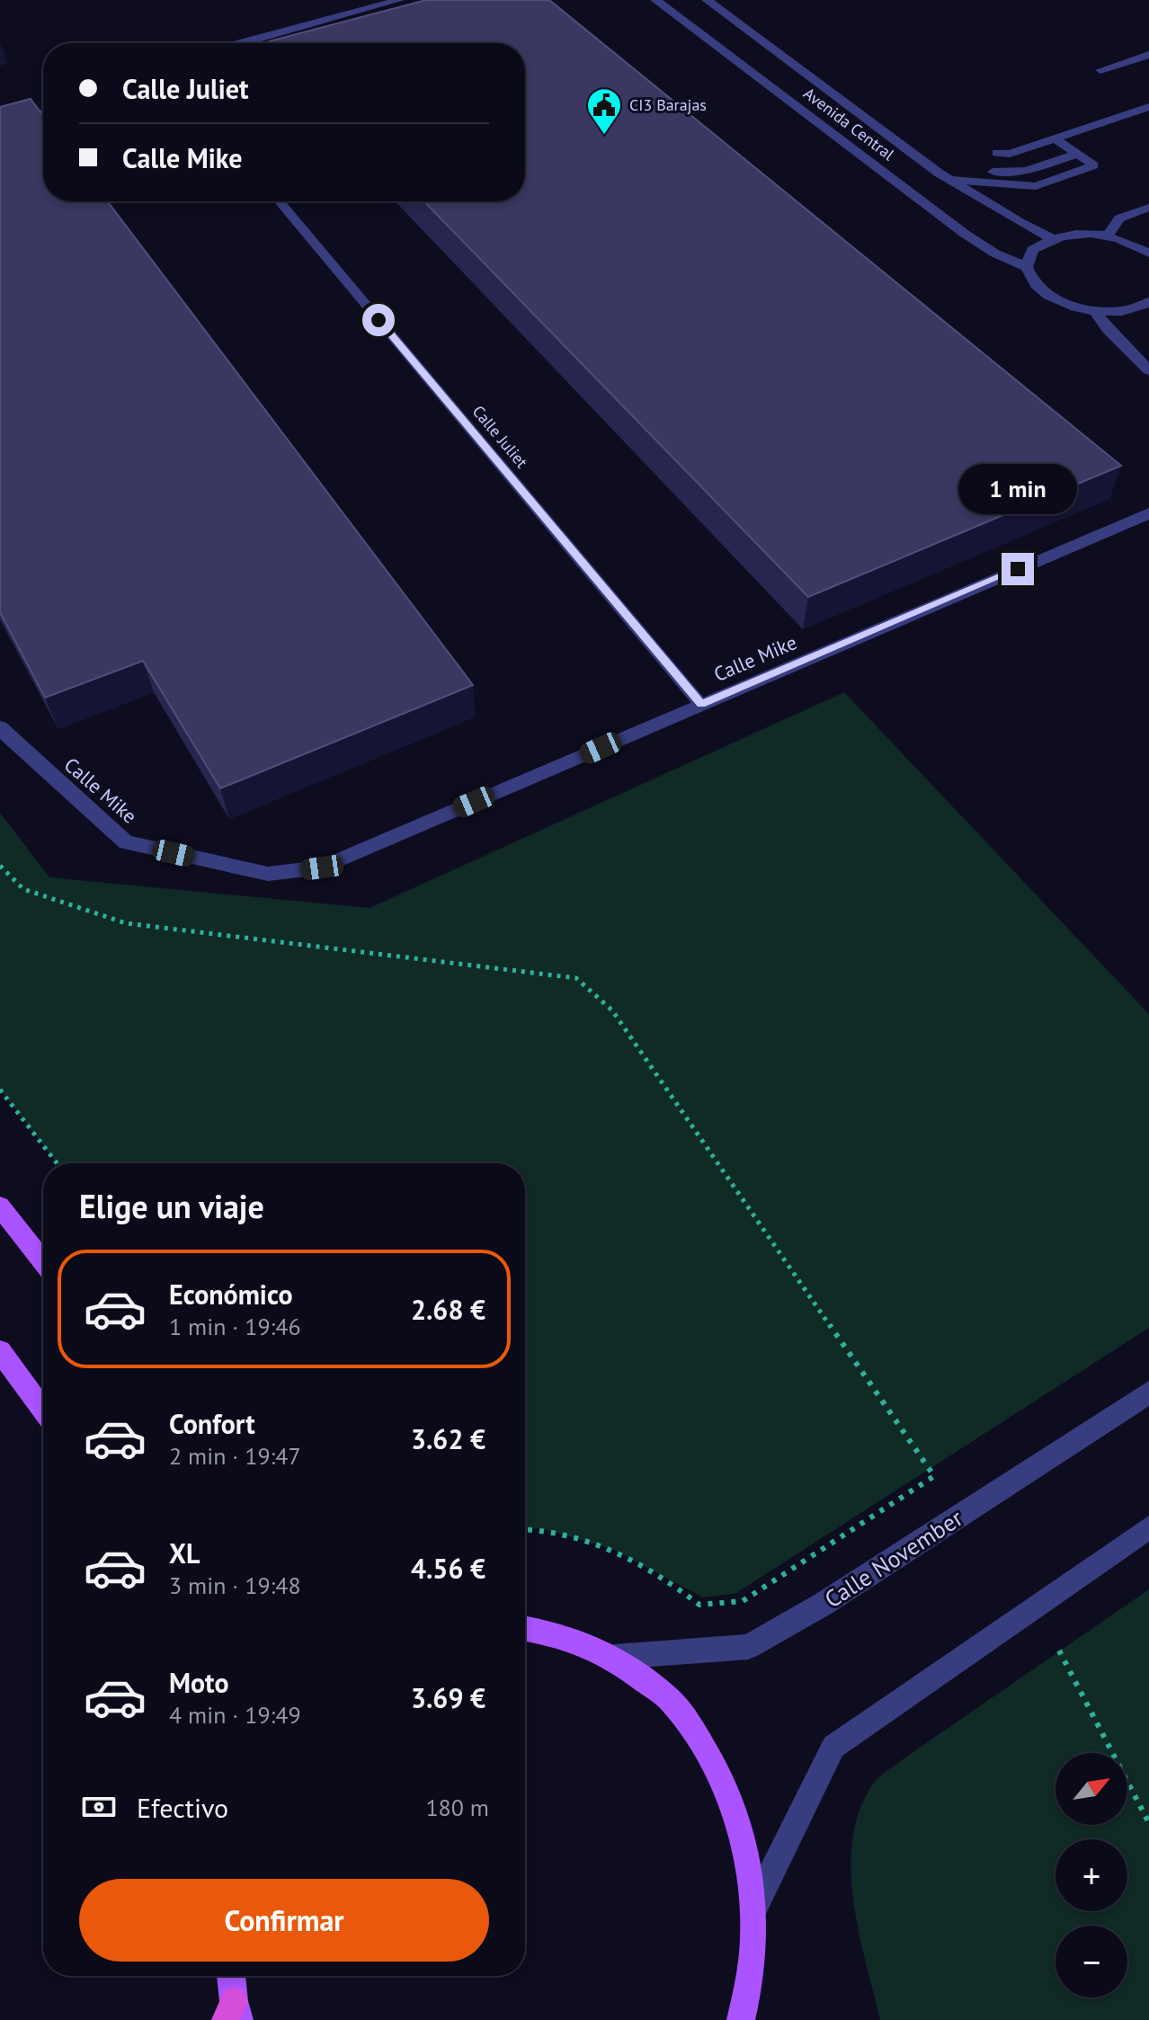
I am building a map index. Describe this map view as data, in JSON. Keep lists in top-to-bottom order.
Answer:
{
  "streets": {
    "street": ["Avenida Central", "Calle Mike", "Calle November"],
    "lane": ["Calle Juliet"]
  },
  "crossings": [
    ["Calle Juliet", "Calle Mike"]
  ],
  "places": {
    "public building": ["CI3 Barajas"]
  },
  "north": "top right",
  "page": {
    "banner": ["Calle Juliet", "Calle Mike"],
    "bubble": "1 min",
    "heading": "Elige un viaje",
    "list": [
      {
        "name": "Económico",
        "note": "1 min · 19:46",
        "value": "2.68 €"
      },
      {
        "name": "Confort",
        "note": "2 min · 19:47",
        "value": "3.62 €"
      },
      {
        "name": "XL",
        "note": "3 min · 19:48",
        "value": "4.56 €"
      },
      {
        "name": "Moto",
        "note": "4 min · 19:49",
        "value": "3.69 €"
      }
    ],
    "map_buttons": ["+", "−"],
    "pay": ["Efectivo", "180 m"],
    "buttons": "Confirmar"
  }
}
